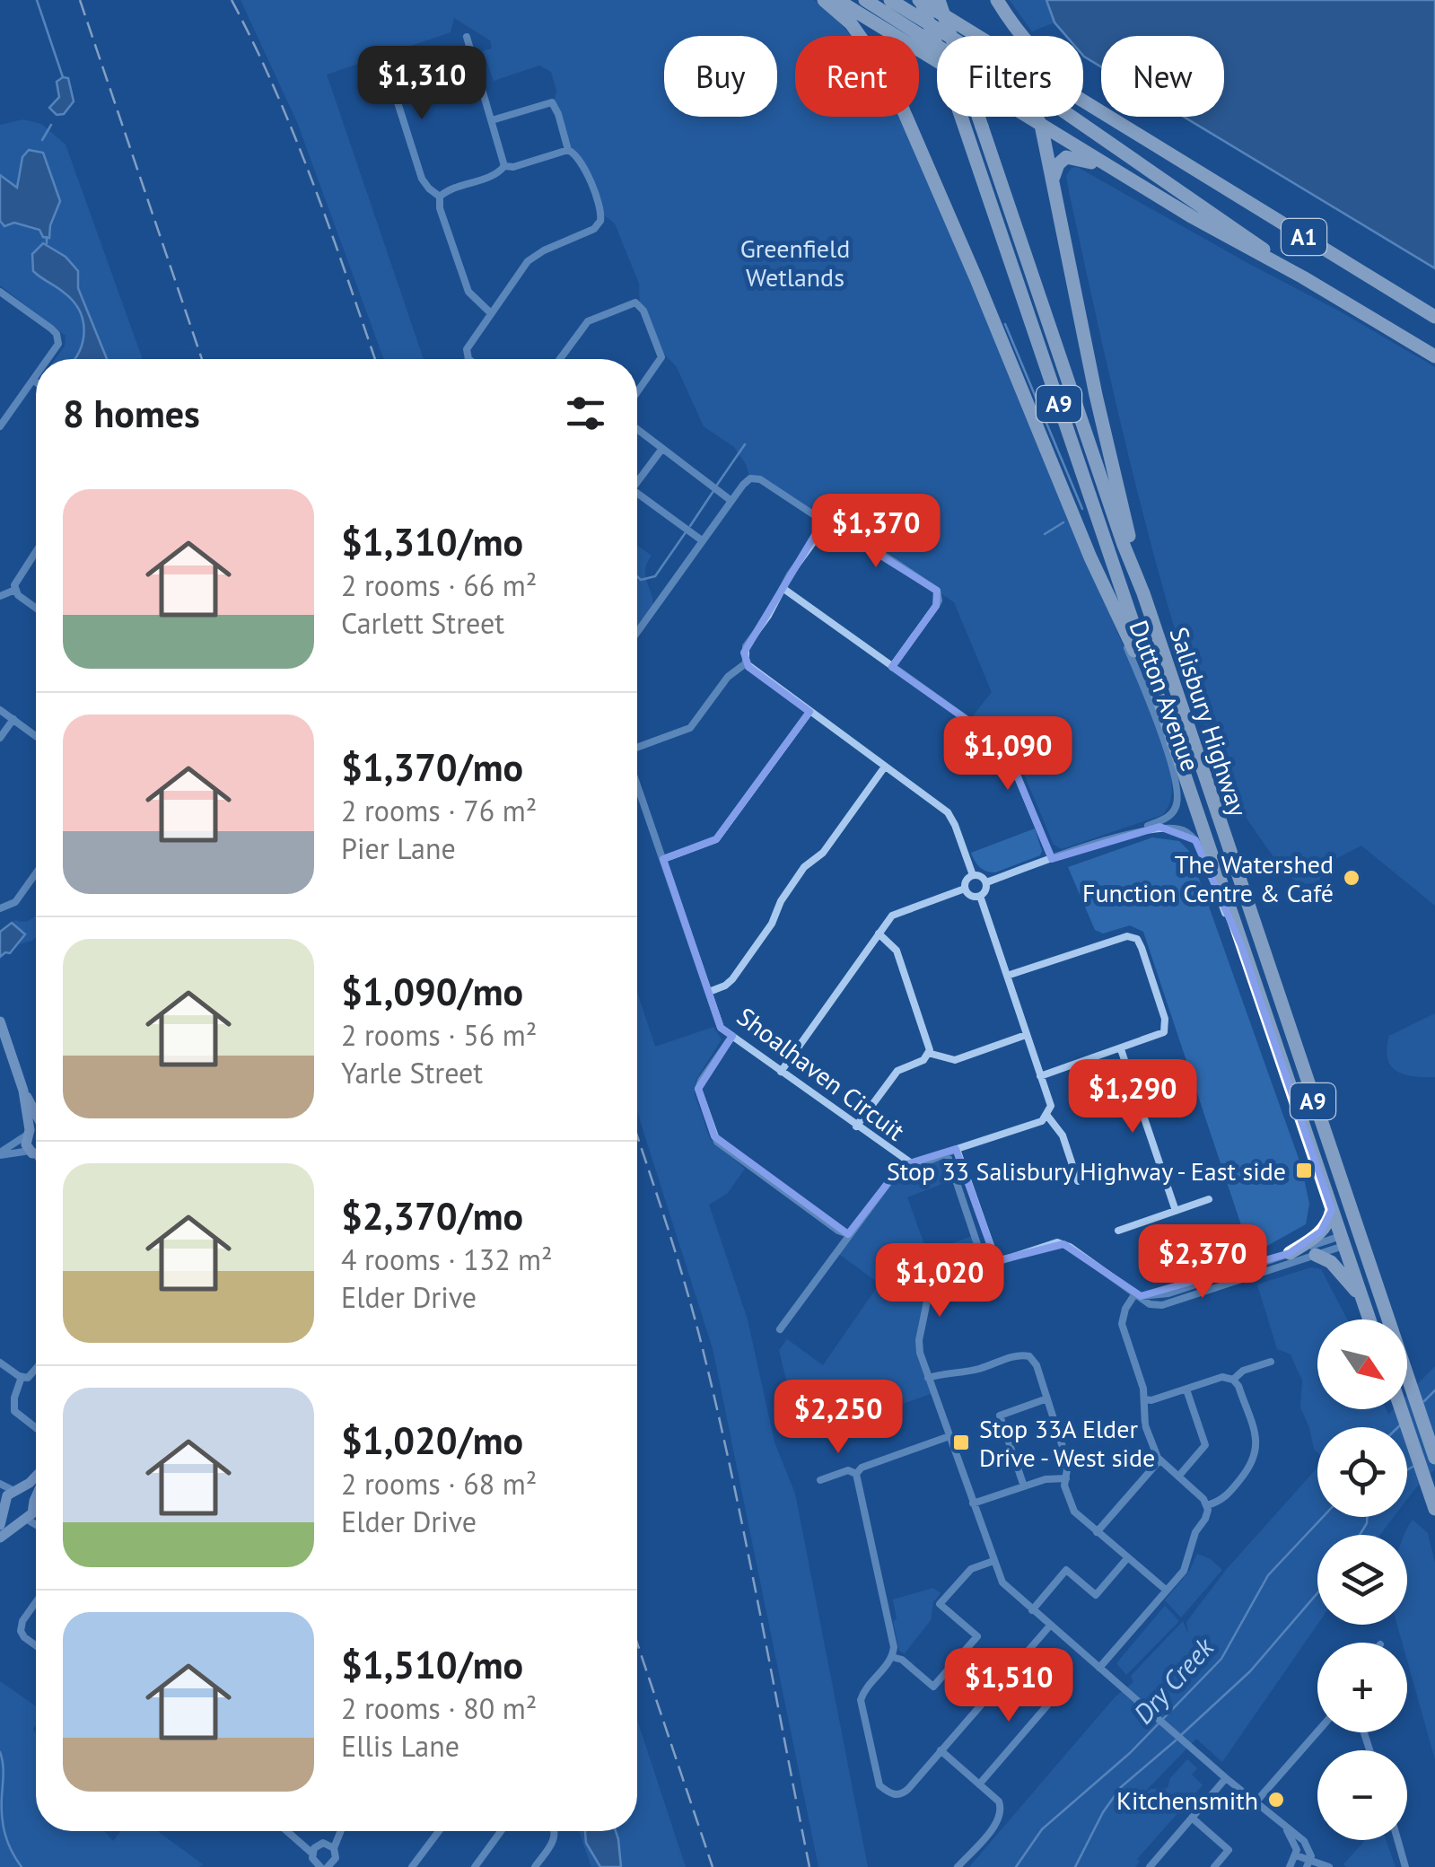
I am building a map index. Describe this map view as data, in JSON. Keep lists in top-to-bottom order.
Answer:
{
  "streets": {
    "highway": ["A1", "A9", "Salisbury Highway"],
    "street": ["Dutton Avenue", "Shoalhaven Circuit"]
  },
  "crossings": [
    ["A1", "Salisbury Highway"],
    ["Dutton Avenue", "Salisbury Highway"]
  ],
  "water": ["Dry Creek"],
  "parks": ["Greenfield Wetlands"],
  "places": {
    "other": ["The Watershed Function Centre & Café", "Kitchensmith"],
    "transit": ["Stop 33 Salisbury Highway - East side", "Stop 33A Elder Drive - West side"]
  },
  "north": "bottom right",
  "page": {
    "chip": [
      "Buy",
      "Rent",
      "Filters",
      "New"
    ],
    "price": [
      "$1,310",
      "$1,370",
      "$1,090",
      "$1,290",
      "$2,370",
      "$1,020",
      "$2,250",
      "$1,510"
    ],
    "heading": "8 homes",
    "list": [
      {
        "name": "$1,310/mo",
        "note": "2 rooms · 66 m² · Carlett Street"
      },
      {
        "name": "$1,370/mo",
        "note": "2 rooms · 76 m² · Pier Lane"
      },
      {
        "name": "$1,090/mo",
        "note": "2 rooms · 56 m² · Yarle Street"
      },
      {
        "name": "$2,370/mo",
        "note": "4 rooms · 132 m² · Elder Drive"
      },
      {
        "name": "$1,020/mo",
        "note": "2 rooms · 68 m² · Elder Drive"
      },
      {
        "name": "$1,510/mo",
        "note": "2 rooms · 80 m² · Ellis Lane"
      }
    ],
    "map_buttons": ["+", "−"]
  }
}
